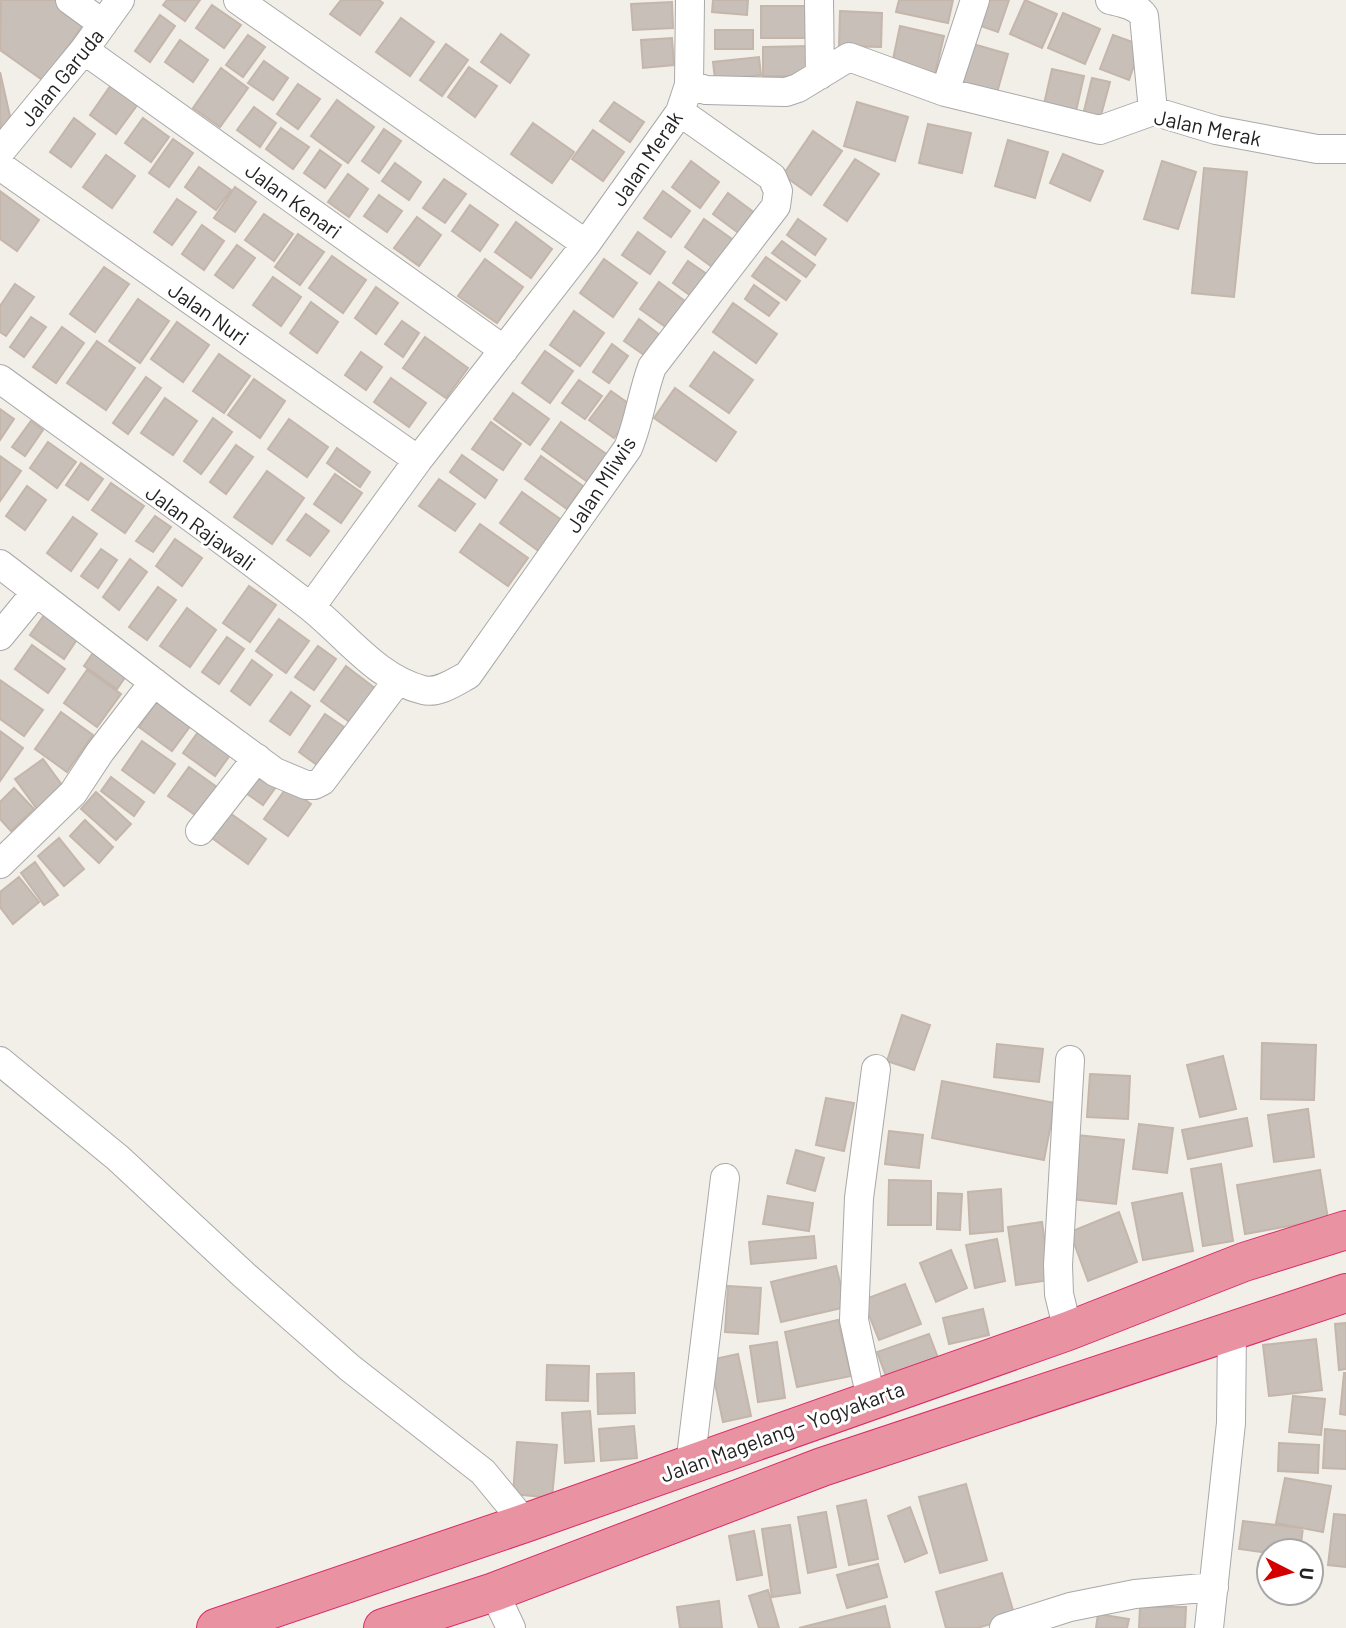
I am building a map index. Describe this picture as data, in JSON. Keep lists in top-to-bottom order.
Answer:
{
  "streets": {
    "highway": ["Jalan Magelang - Yogyakarta"],
    "street": [
      "Jalan Garuda",
      "Jalan Merak",
      "Jalan Kenari",
      "Jalan Nuri",
      "Jalan Mliwis",
      "Jalan Rajawali"
    ]
  },
  "crossings": [
    ["Jalan Garuda", "Jalan Kenari"],
    ["Jalan Merak", "Jalan Kenari"],
    ["Jalan Merak", "Jalan Nuri"],
    ["Jalan Merak", "Jalan Mliwis"],
    ["Jalan Merak", "Jalan Rajawali"],
    ["Jalan Mliwis", "Jalan Rajawali"]
  ],
  "north": "right"
}
